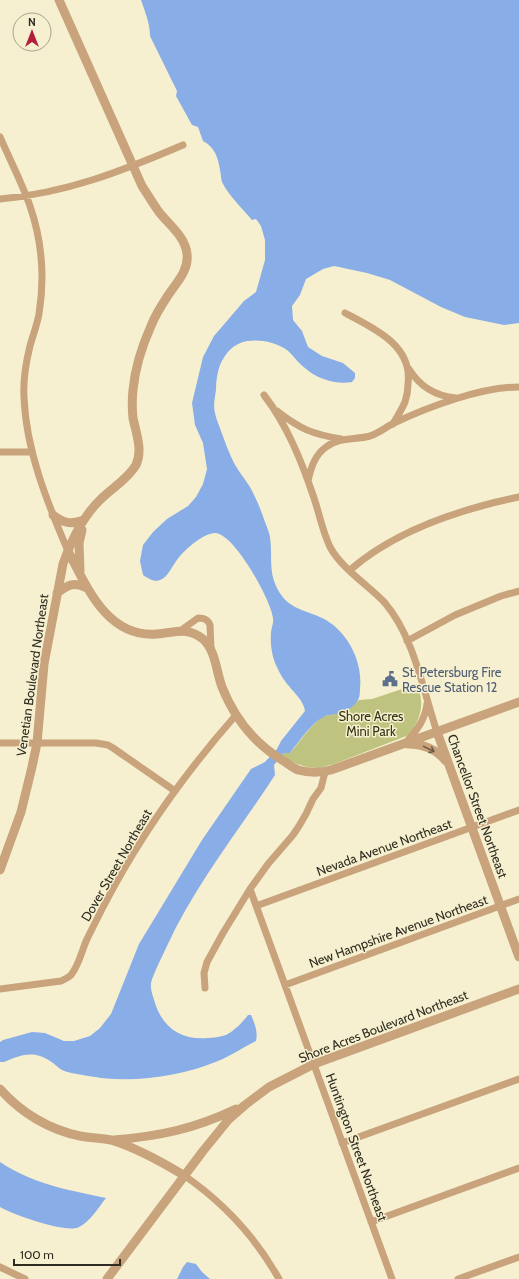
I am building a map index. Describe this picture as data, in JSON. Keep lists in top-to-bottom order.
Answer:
{
  "streets": {
    "street": [
      "Venetian Boulevard Northeast",
      "Chancellor Street Northeast",
      "Nevada Avenue Northeast",
      "Dover Street Northeast",
      "New Hampshire Avenue Northeast",
      "Shore Acres Boulevard Northeast",
      "Huntington Street Northeast"
    ]
  },
  "crossings": [
    ["Chancellor Street Northeast", "Nevada Avenue Northeast"],
    ["Chancellor Street Northeast", "New Hampshire Avenue Northeast"],
    ["Nevada Avenue Northeast", "Huntington Street Northeast"],
    ["New Hampshire Avenue Northeast", "Huntington Street Northeast"],
    ["Shore Acres Boulevard Northeast", "Huntington Street Northeast"]
  ],
  "parks": ["Shore Acres Mini Park"],
  "places": {
    "public building": ["St. Petersburg Fire Rescue Station 12"]
  },
  "scale_bar": "100 m",
  "north": "top"
}
